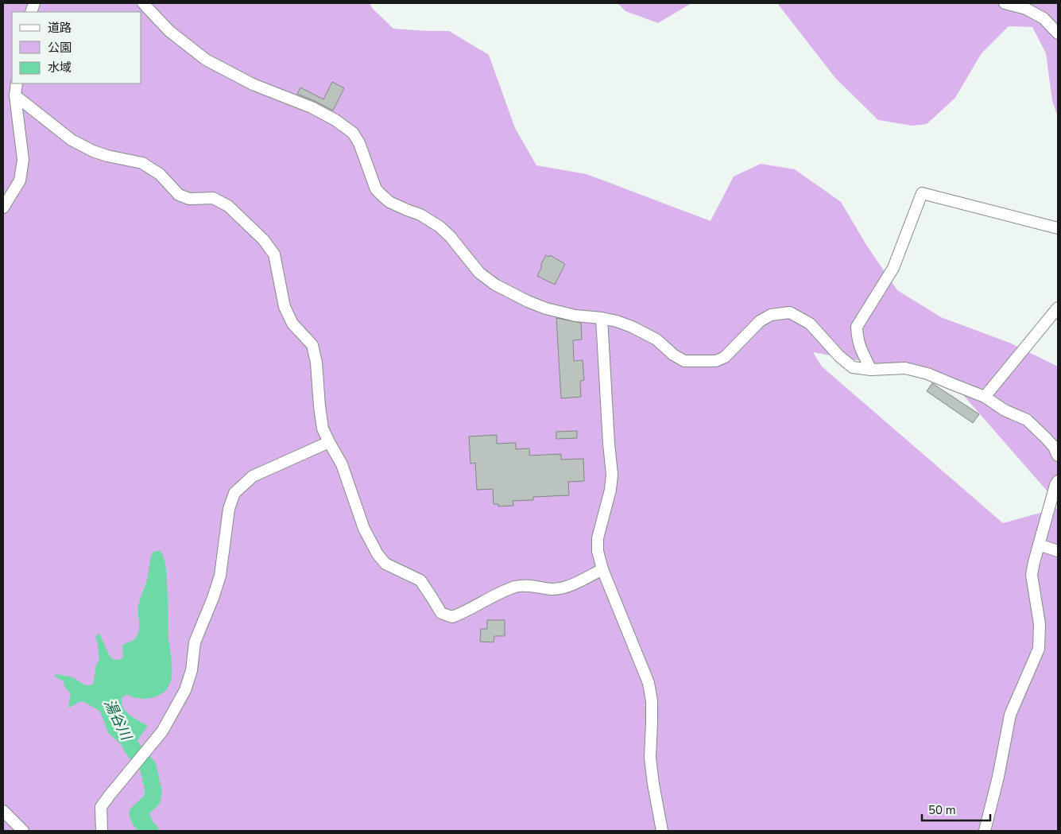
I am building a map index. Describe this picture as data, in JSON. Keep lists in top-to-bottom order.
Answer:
{
  "water": ["湯谷川"],
  "legend": ["道路", "公園", "水域"],
  "scale_bar": "50 m"
}
